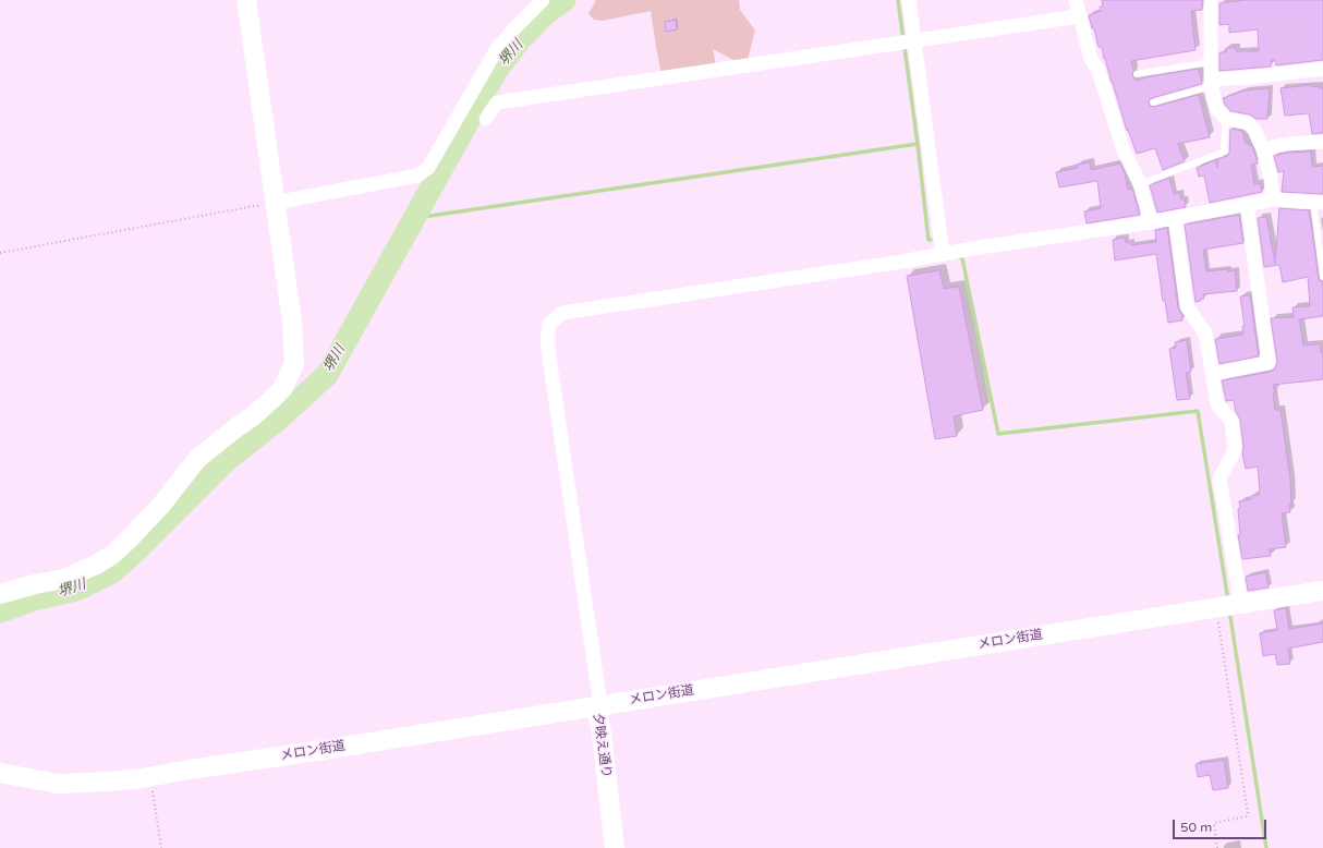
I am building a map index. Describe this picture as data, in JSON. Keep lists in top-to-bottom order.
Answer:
{
  "streets": {
    "street": ["メロン街道", "夕映え通り"]
  },
  "crossings": [
    ["メロン街道", "夕映え通り"]
  ],
  "water": ["堺川"],
  "scale_bar": "50 m"
}
